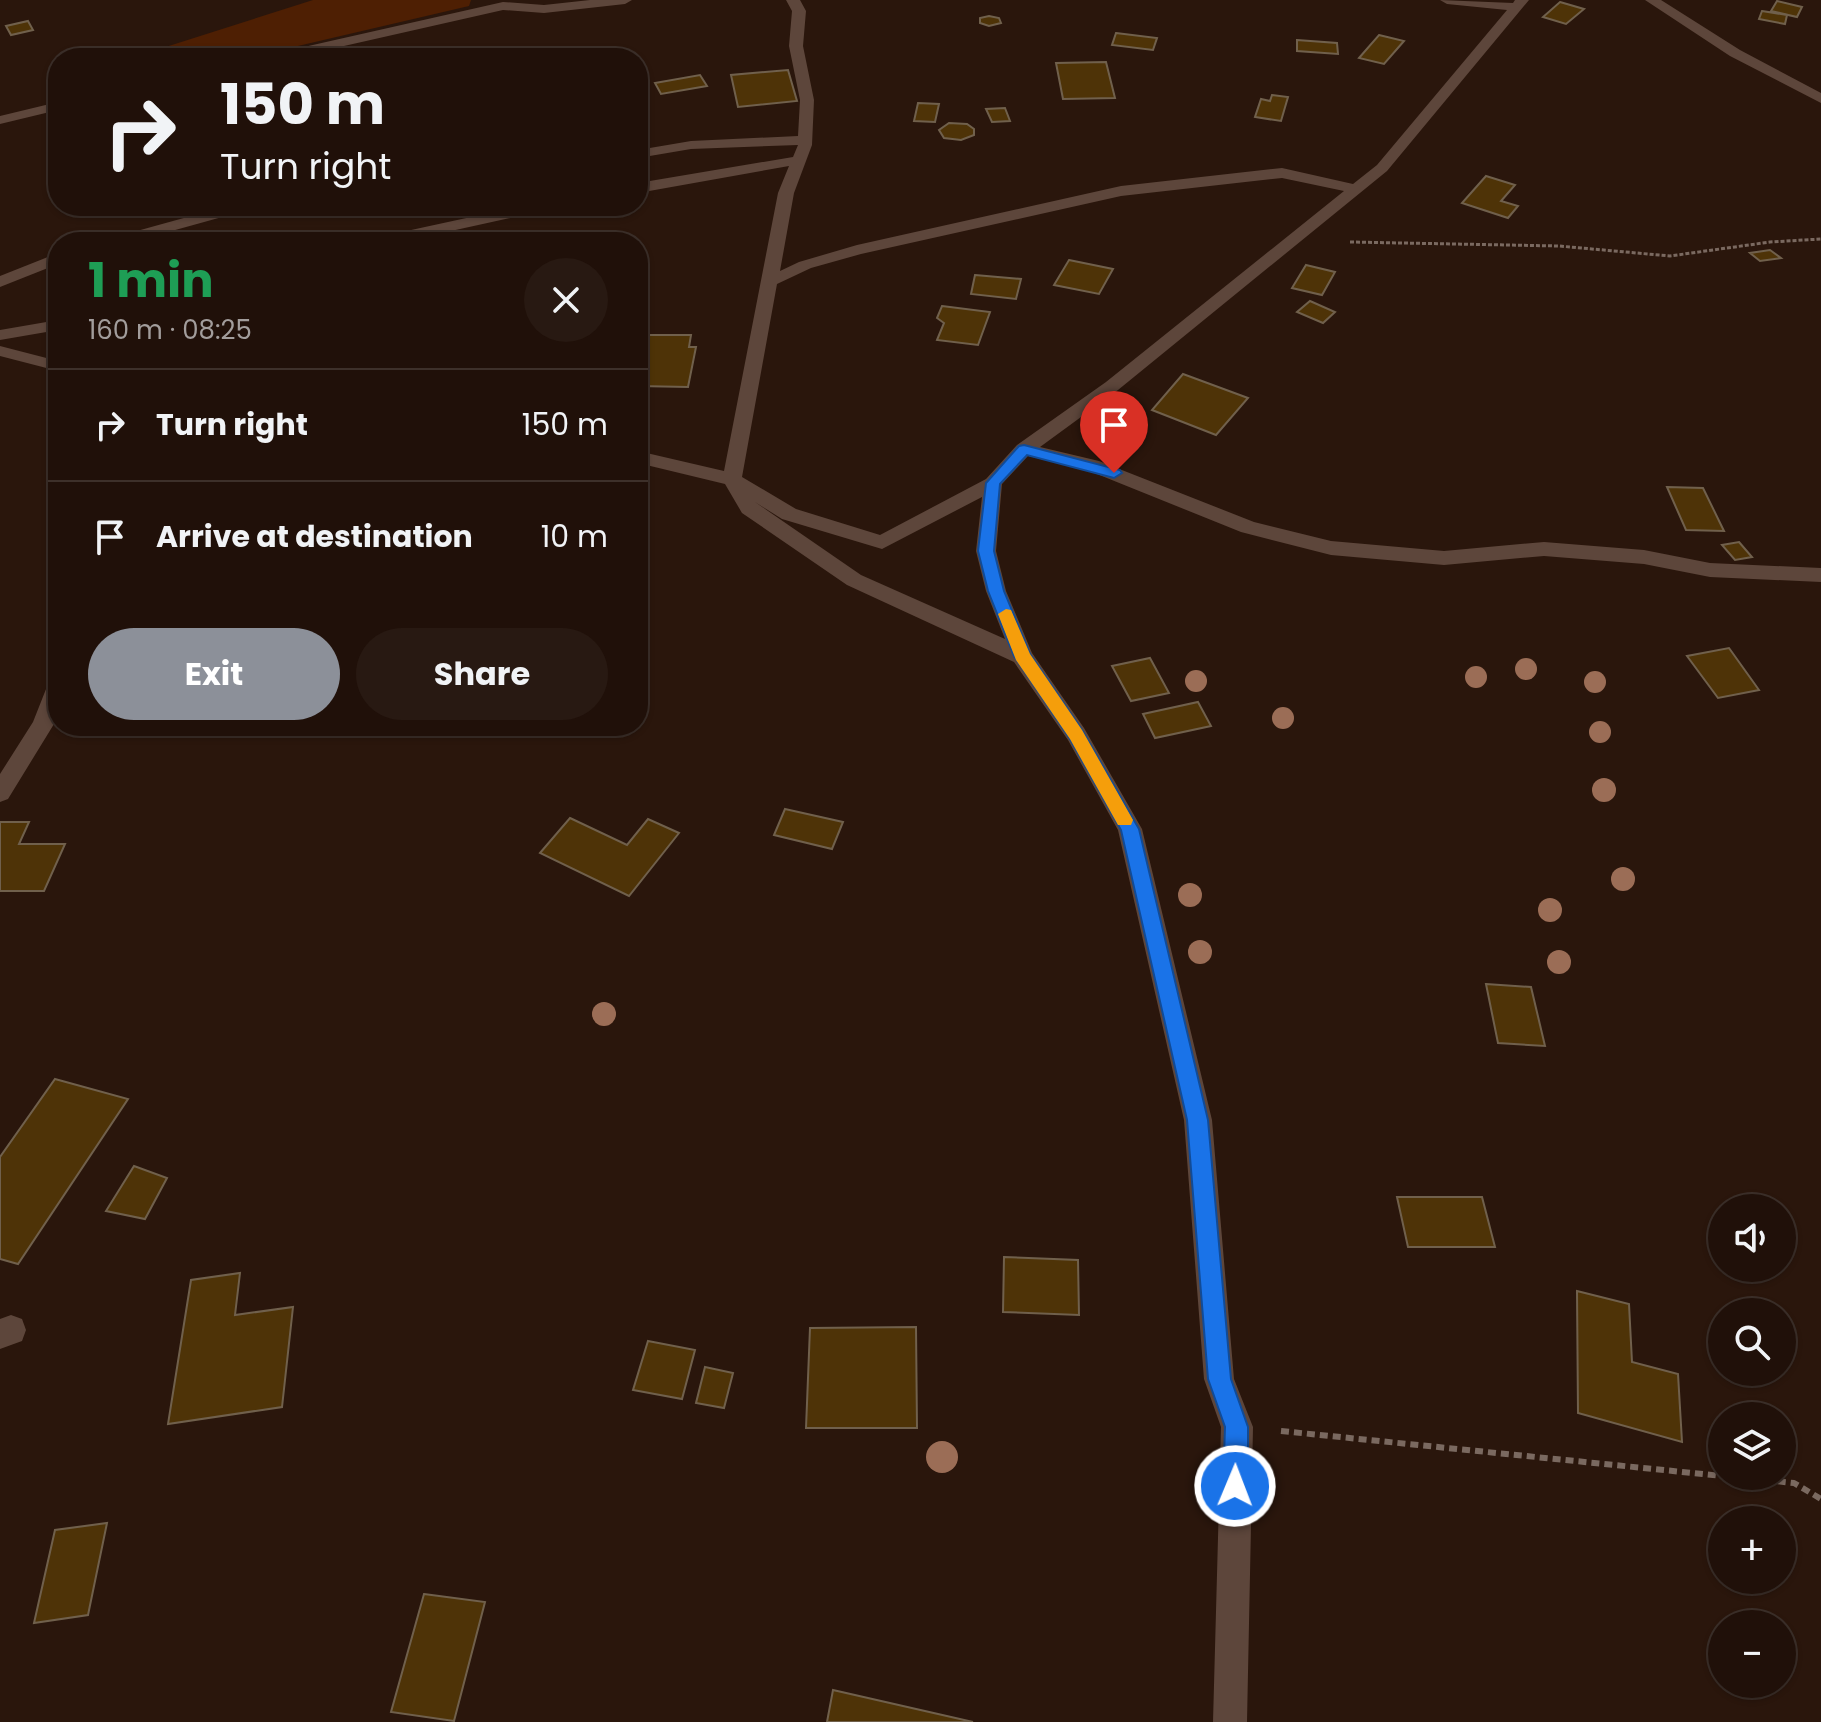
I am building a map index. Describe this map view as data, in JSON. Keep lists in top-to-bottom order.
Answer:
{
  "page": {
    "turn": ["150 m", "Turn right"],
    "heading": ["1 min", "160 m · 08:25"],
    "list": [
      {
        "name": "Turn right",
        "value": "150 m"
      },
      {
        "name": "Arrive at destination",
        "value": "10 m"
      }
    ],
    "buttons": ["Exit", "Share"],
    "map_buttons": ["+", "−"]
  }
}
